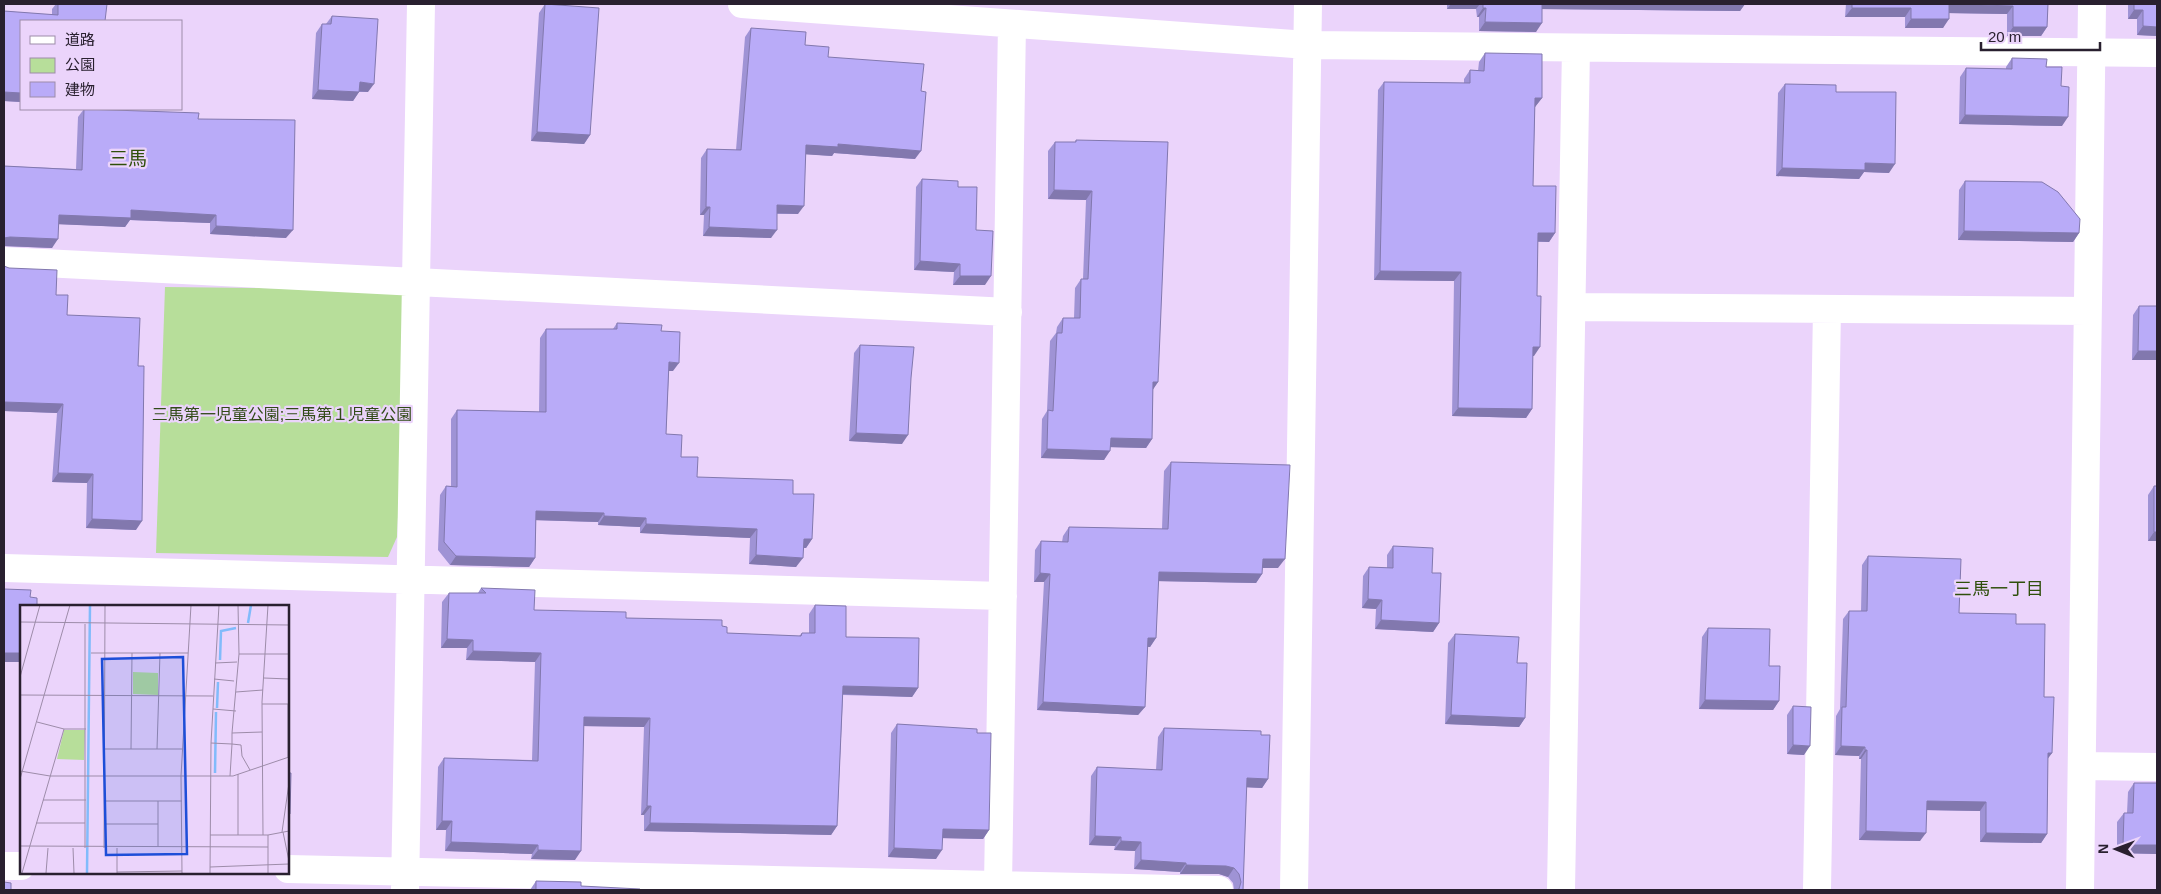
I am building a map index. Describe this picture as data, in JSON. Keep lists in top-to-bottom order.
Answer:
{
  "districts": ["三馬", "三馬一丁目"],
  "parks": ["三馬第一児童公園;三馬第１児童公園"],
  "legend": ["道路", "公園", "建物"],
  "scale_bar": "20 m",
  "north": "left"
}
